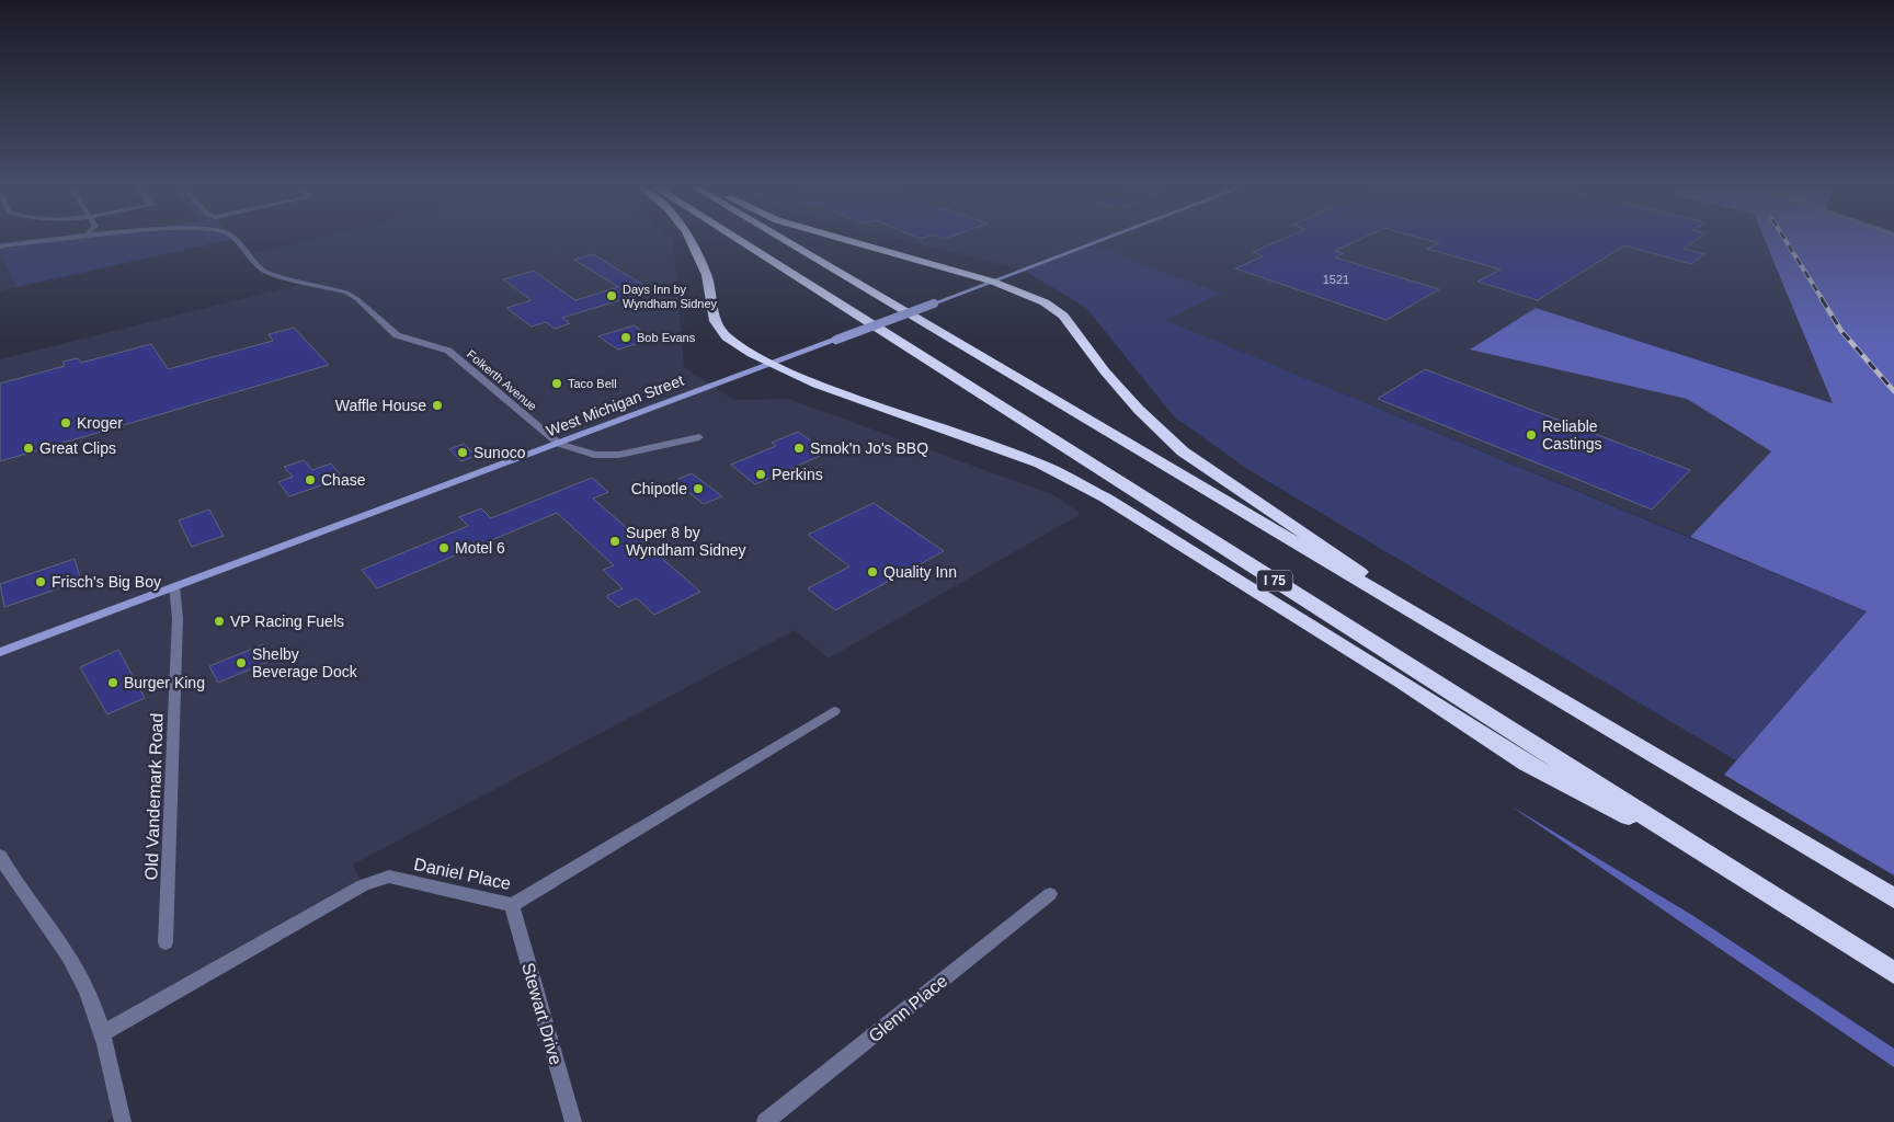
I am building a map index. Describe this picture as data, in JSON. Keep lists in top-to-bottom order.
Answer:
{
  "streets": {
    "highway": ["I 75"],
    "main road": ["West Michigan Street"],
    "street": [
      "Folkerth Avenue",
      "Old Vandemark Road",
      "Daniel Place",
      "Glenn Place",
      "Stewart Drive"
    ]
  },
  "crossings": [
    ["Folkerth Avenue", "West Michigan Street"],
    ["West Michigan Street", "Old Vandemark Road"],
    ["Daniel Place", "Stewart Drive"]
  ],
  "places": [
    "Days Inn by Wyndham Sidney",
    "Bob Evans",
    "Taco Bell",
    "Waffle House",
    "Kroger",
    "Reliable Castings",
    "Great Clips",
    "Smok'n Jo's BBQ",
    "Sunoco",
    "Perkins",
    "Chase",
    "Chipotle",
    "Super 8 by Wyndham Sidney",
    "Motel 6",
    "Quality Inn",
    "Frisch's Big Boy",
    "VP Racing Fuels",
    "Shelby Beverage Dock",
    "Burger King"
  ],
  "house_numbers": ["1521"]
}
